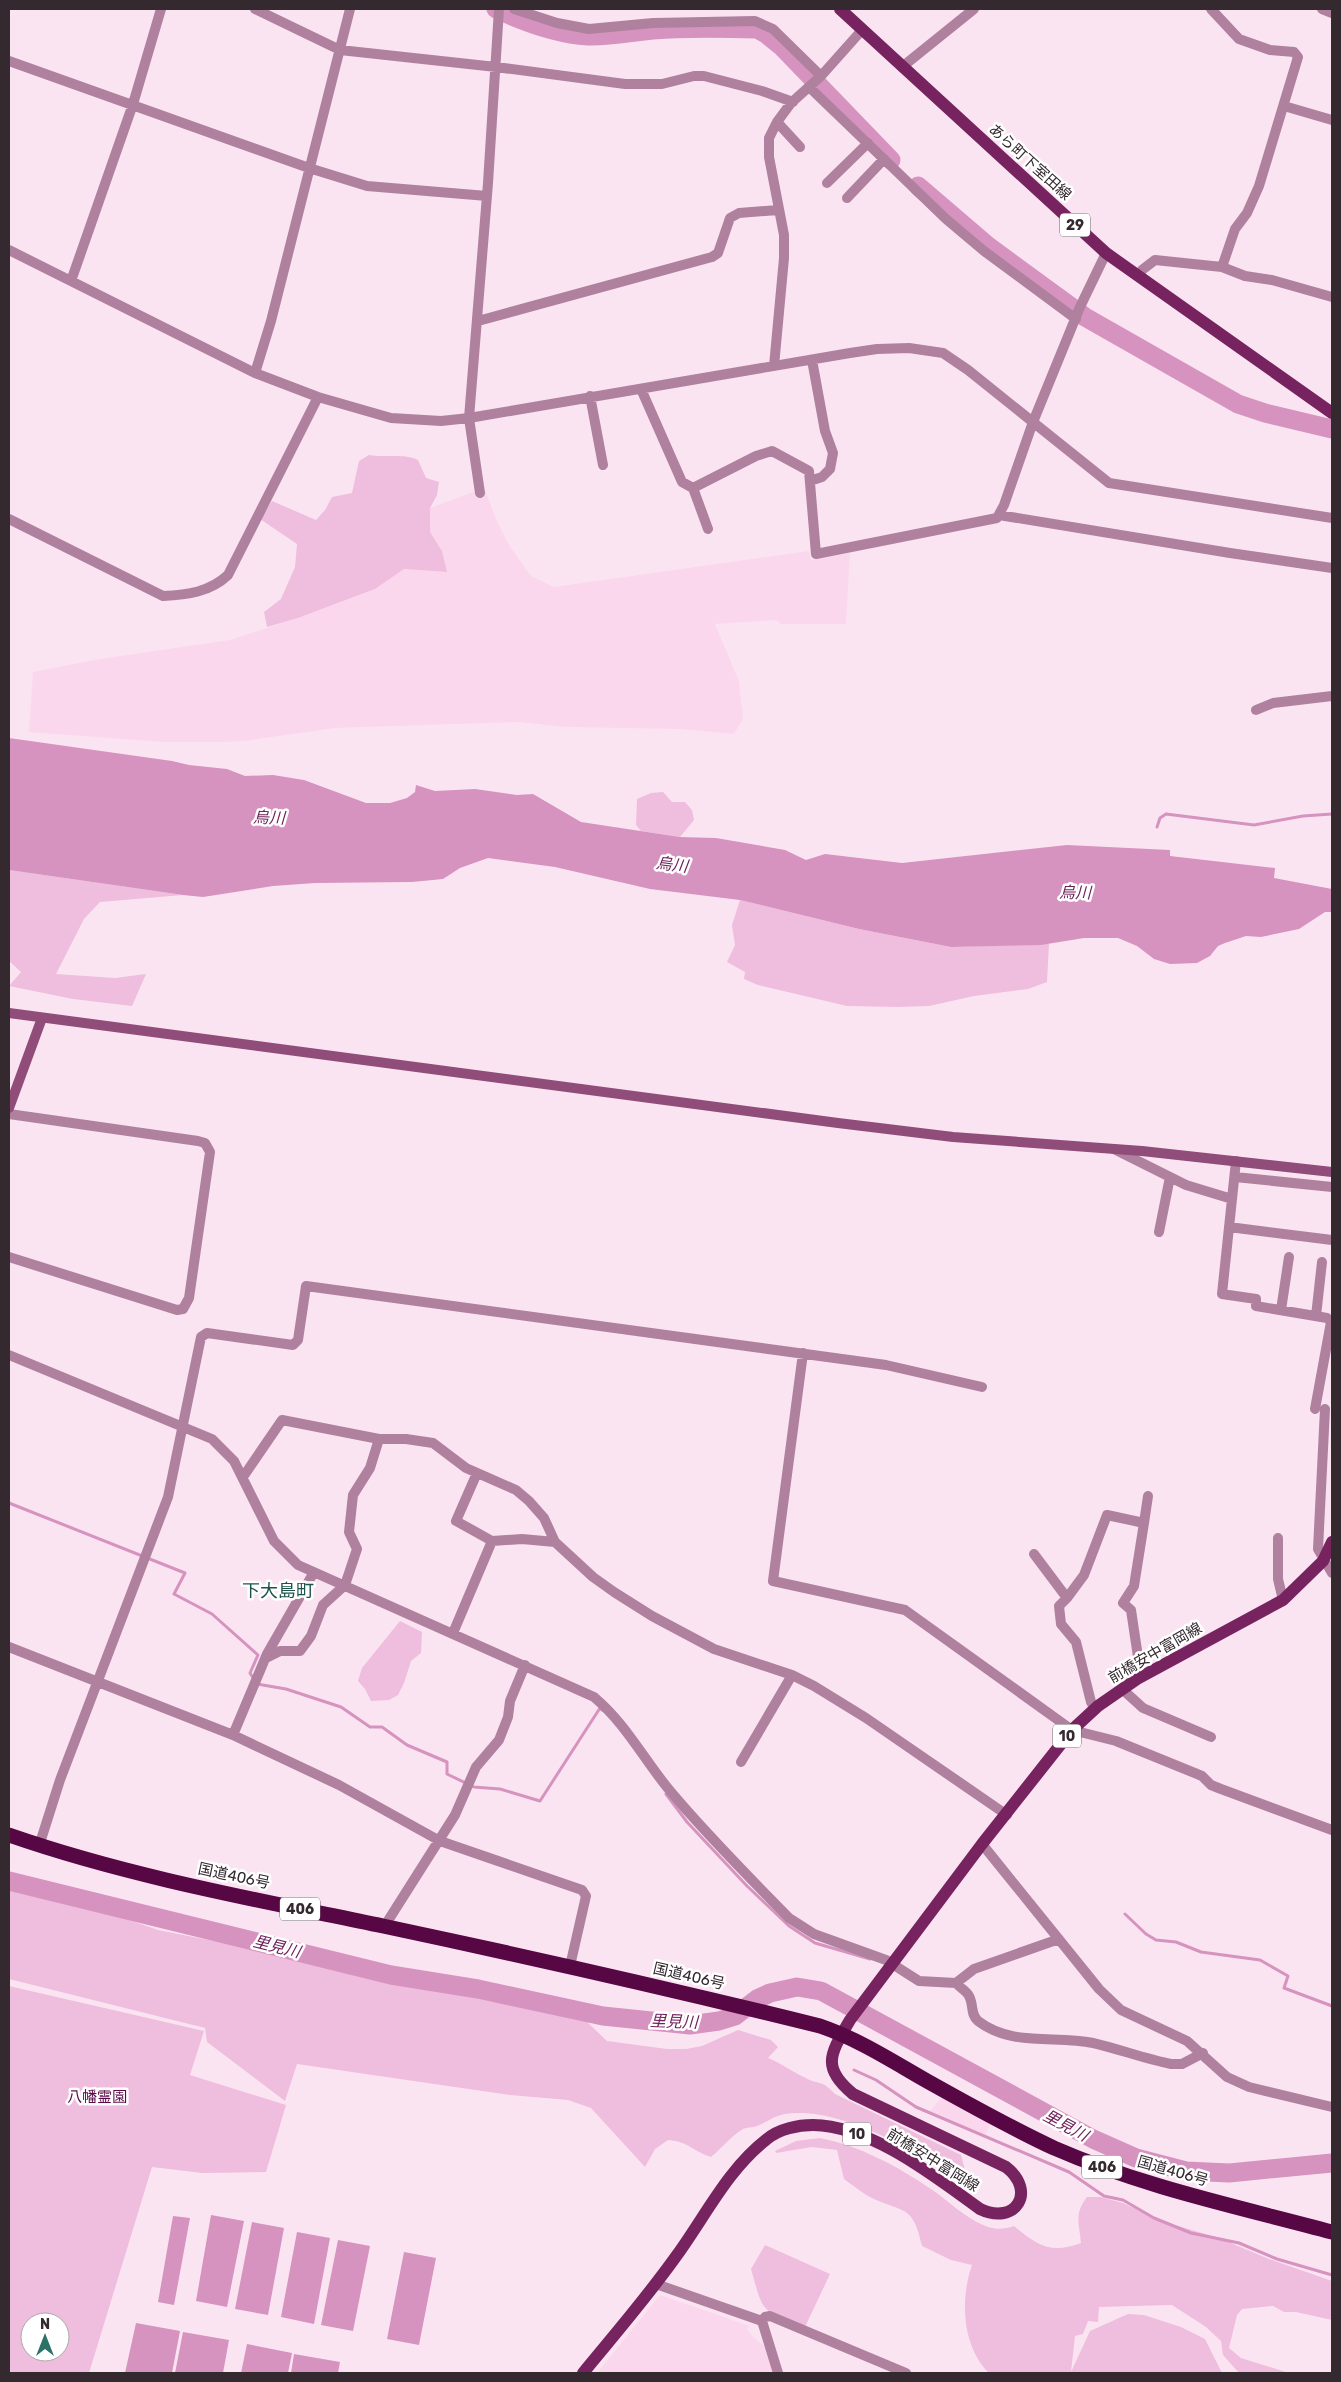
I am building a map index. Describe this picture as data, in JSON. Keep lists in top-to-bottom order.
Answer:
{
  "streets": {
    "highway": ["国道406号", "406"],
    "main road": [
      "あら町下室田線",
      "29",
      "前橋安中富岡線",
      "10"
    ]
  },
  "crossings": [
    ["前橋安中富岡線", "国道406号"]
  ],
  "districts": ["下大島町"],
  "water": ["烏川", "里見川"],
  "parks": ["八幡霊園"],
  "north": "top"
}
